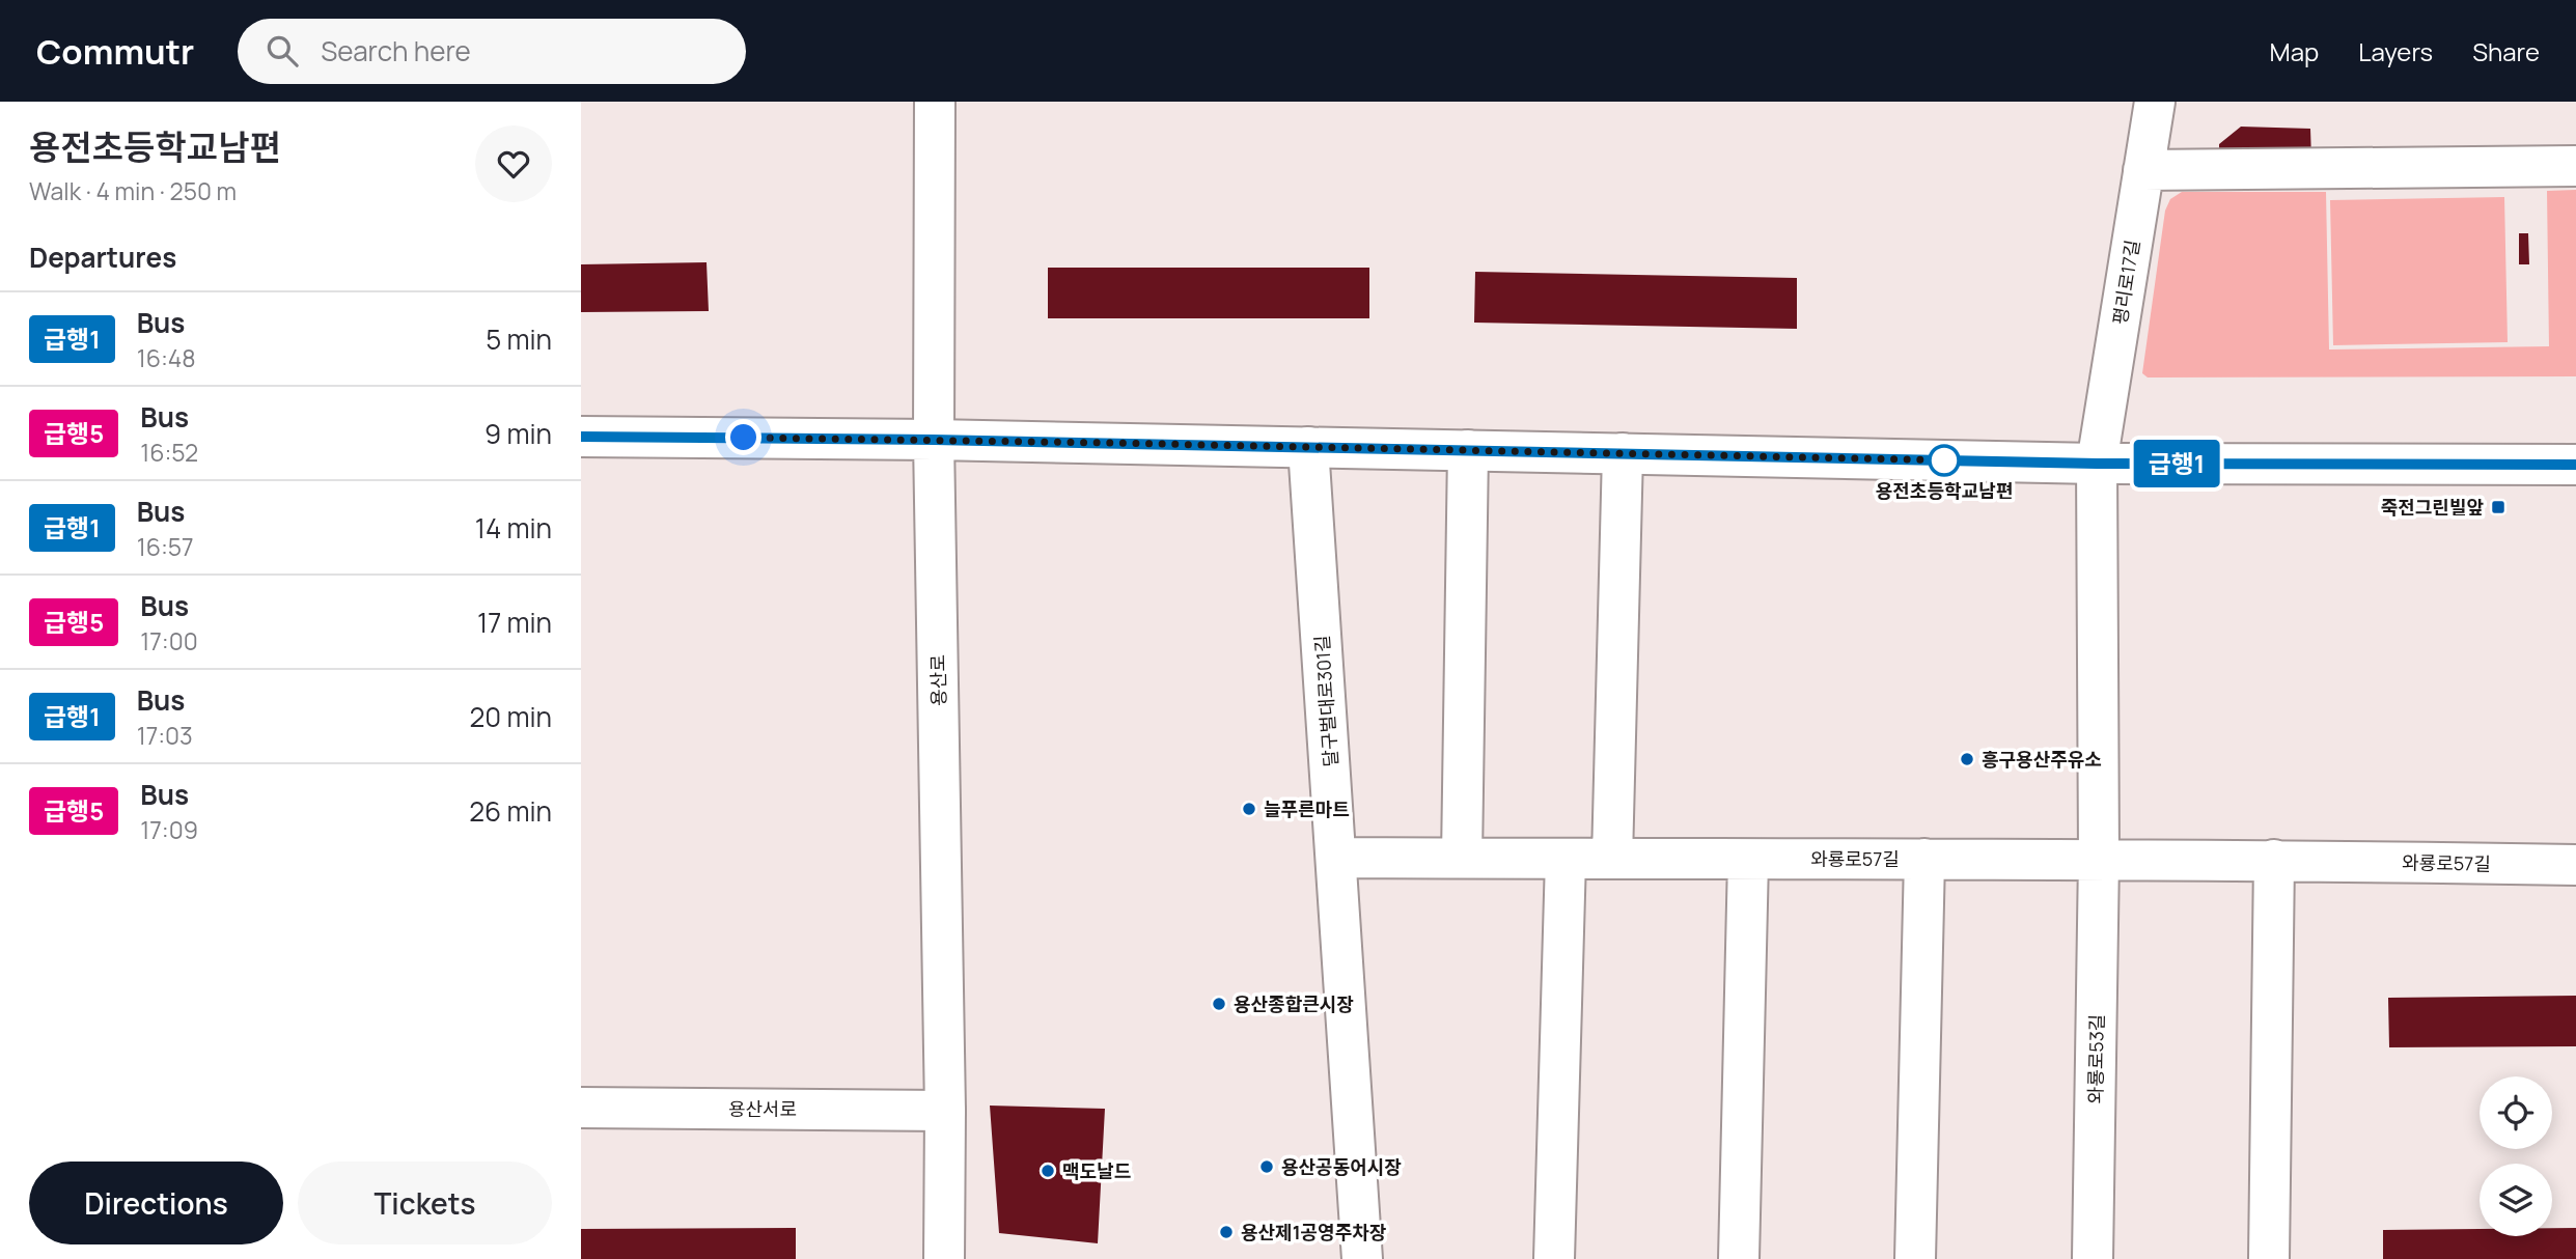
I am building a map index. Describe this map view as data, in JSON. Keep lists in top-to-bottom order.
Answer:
{
  "streets": {
    "street": [
      "평리로17길",
      "용산로",
      "달구벌대로301길",
      "와룡로57길",
      "와룡로53길",
      "용산서로"
    ]
  },
  "crossings": [
    ["용산로", "용산서로"],
    ["달구벌대로301길", "와룡로57길"],
    ["와룡로57길", "와룡로53길"]
  ],
  "places": {
    "other": [
      "용전초등학교남편",
      "흥구용산주유소",
      "늘푸른마트",
      "용산종합큰시장",
      "용산공동어시장",
      "맥도날드",
      "용산제1공영주차장"
    ],
    "transit": ["죽전그린빌앞"]
  },
  "lines": ["bus line 급행1"],
  "page": {
    "header": "Commutr",
    "search": "Search here",
    "nav": ["Map", "Layers", "Share"],
    "heading": [
      ["용전초등학교남편", "Walk · 4 min · 250 m"],
      "Departures"
    ],
    "on_map": "급행1",
    "list": [
      {
        "mark": "급행1",
        "name": "Bus",
        "note": "16:48",
        "value": "5 min"
      },
      {
        "mark": "급행5",
        "name": "Bus",
        "note": "16:52",
        "value": "9 min"
      },
      {
        "mark": "급행1",
        "name": "Bus",
        "note": "16:57",
        "value": "14 min"
      },
      {
        "mark": "급행5",
        "name": "Bus",
        "note": "17:00",
        "value": "17 min"
      },
      {
        "mark": "급행1",
        "name": "Bus",
        "note": "17:03",
        "value": "20 min"
      },
      {
        "mark": "급행5",
        "name": "Bus",
        "note": "17:09",
        "value": "26 min"
      }
    ],
    "buttons": ["Directions", "Tickets"]
  }
}
